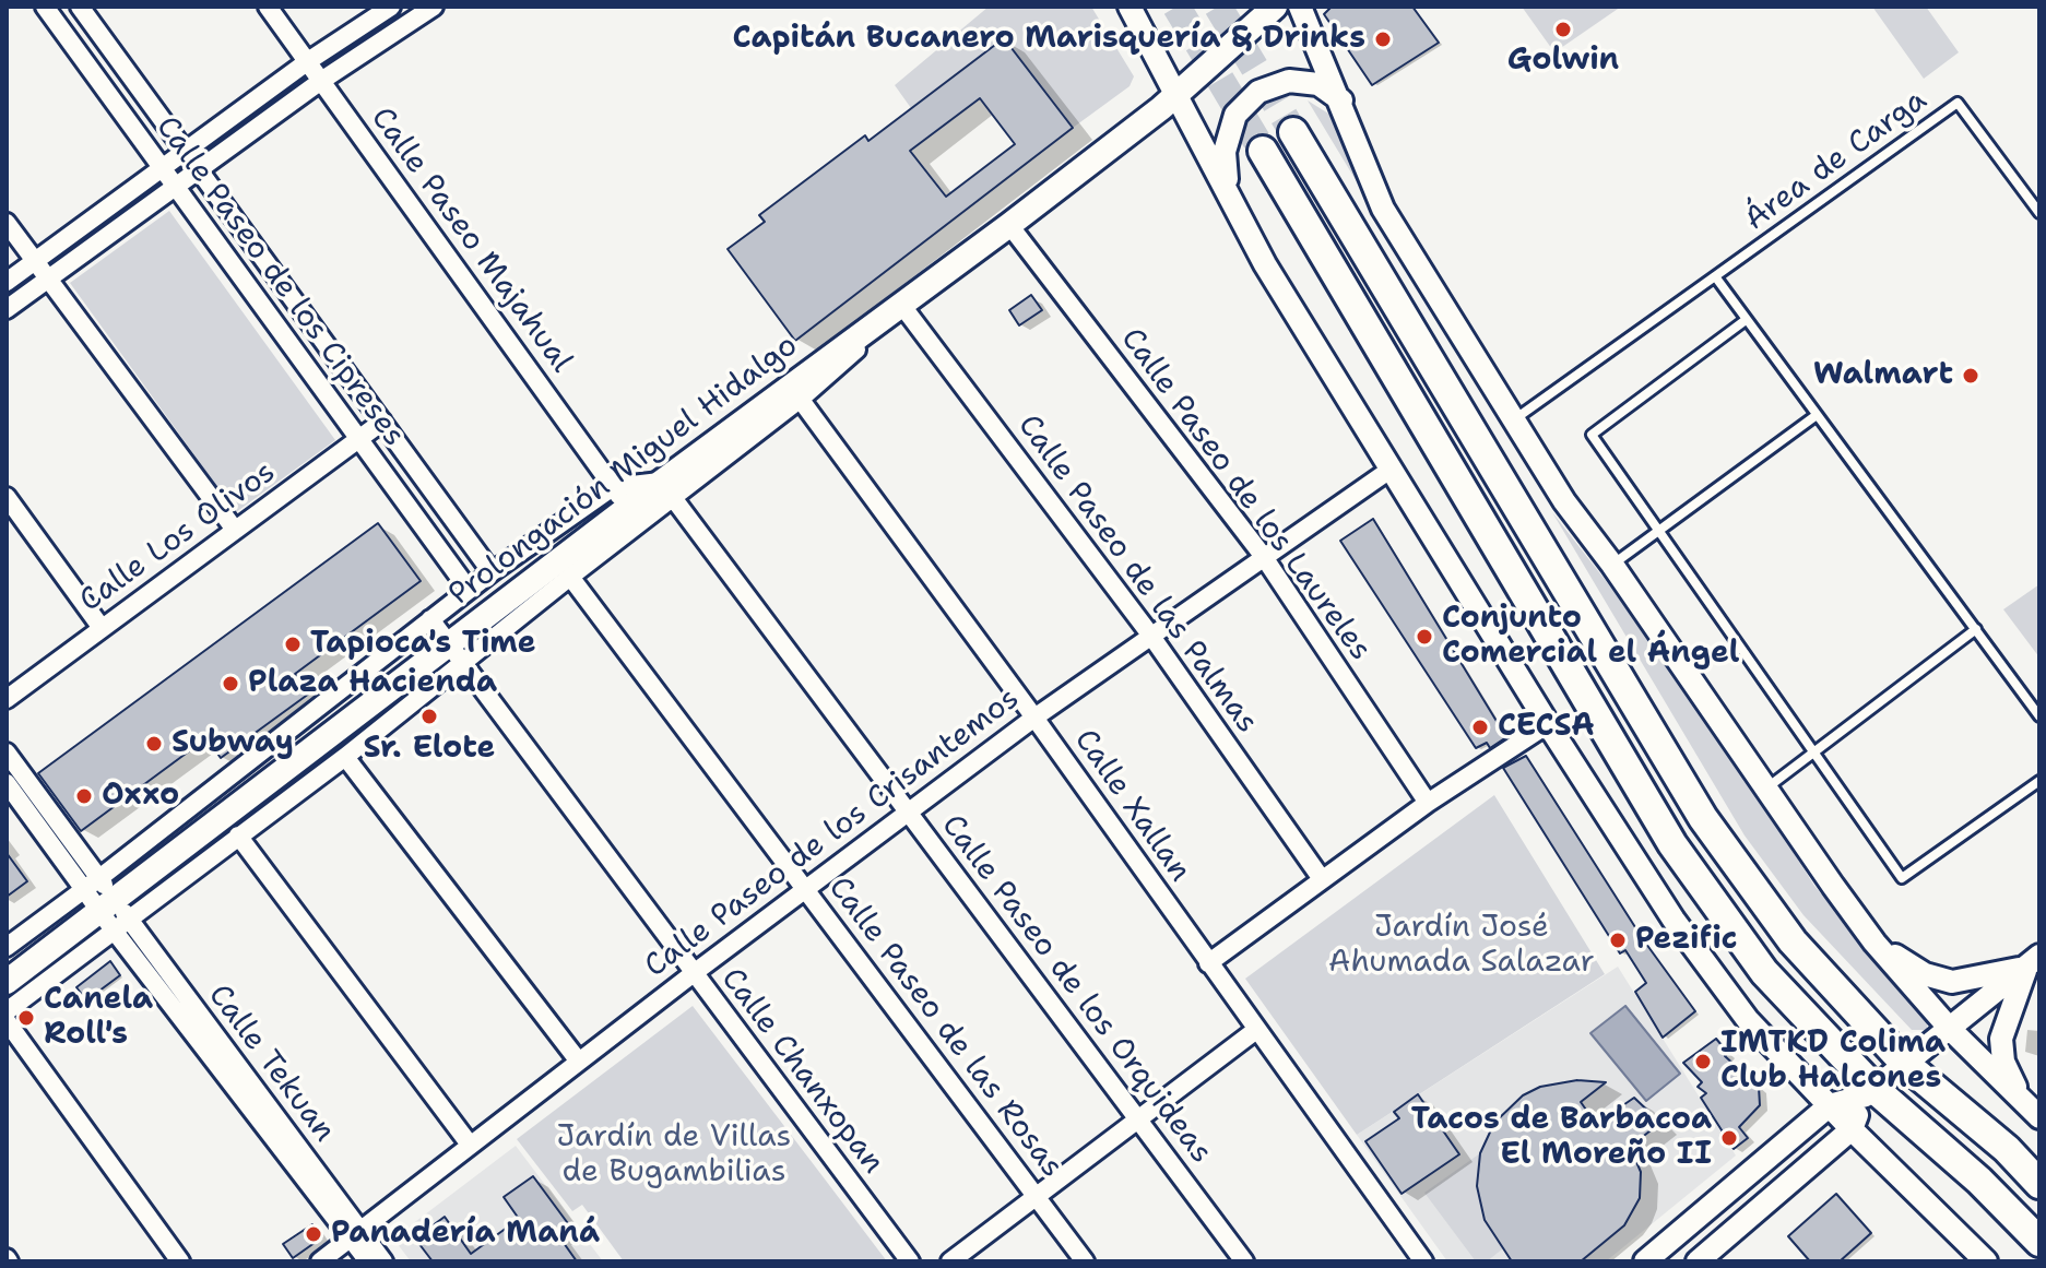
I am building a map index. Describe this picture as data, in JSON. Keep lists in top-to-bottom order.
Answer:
{
  "streets": {
    "main road": ["Prolongación Miguel Hidalgo"],
    "street": [
      "Calle Paseo Majahual",
      "Calle Paseo de los Cipreses",
      "Calle Paseo de los Laureles",
      "Calle Los Olivos",
      "Calle Paseo de las Palmas",
      "Calle Xallan",
      "Calle Paseo de los Crisantemos",
      "Calle Paseo de los Orquideas",
      "Calle Paseo de las Rosas",
      "Calle Tekuan",
      "Calle Chanxopan"
    ],
    "lane": ["Área de Carga"]
  },
  "crossings": [
    ["Calle Paseo Majahual", "Prolongación Miguel Hidalgo"],
    ["Calle Paseo de los Cipreses", "Calle Los Olivos"],
    ["Prolongación Miguel Hidalgo", "Calle Paseo de los Laureles"],
    ["Prolongación Miguel Hidalgo", "Calle Paseo de las Palmas"],
    ["Prolongación Miguel Hidalgo", "Calle Xallan"],
    ["Prolongación Miguel Hidalgo", "Calle Paseo de los Orquideas"],
    ["Prolongación Miguel Hidalgo", "Calle Tekuan"],
    ["Prolongación Miguel Hidalgo", "Calle Chanxopan"],
    ["Calle Paseo de los Laureles", "Calle Paseo de los Crisantemos"],
    ["Calle Paseo de las Palmas", "Calle Paseo de los Crisantemos"],
    ["Calle Xallan", "Calle Paseo de los Crisantemos"],
    ["Calle Paseo de los Crisantemos", "Calle Paseo de los Orquideas"],
    ["Calle Paseo de los Crisantemos", "Calle Paseo de las Rosas"],
    ["Calle Paseo de los Crisantemos", "Calle Tekuan"],
    ["Calle Paseo de los Crisantemos", "Calle Chanxopan"]
  ],
  "parks": ["Jardín José Ahumada Salazar", "Jardín de Villas de Bugambilias"],
  "places": [
    "Golwin",
    "Capitán Bucanero Marisquería & Drinks",
    "Walmart",
    "Conjunto Comercial el Ángel",
    "Tapioca's Time",
    "Plaza Hacienda",
    "Sr. Elote",
    "CECSA",
    "Subway",
    "Oxxo",
    "Pezific",
    "Canela Roll's",
    "IMTKD Colima Club Halcones",
    "Tacos de Barbacoa El Moreño II",
    "Panadería Maná"
  ]
}
